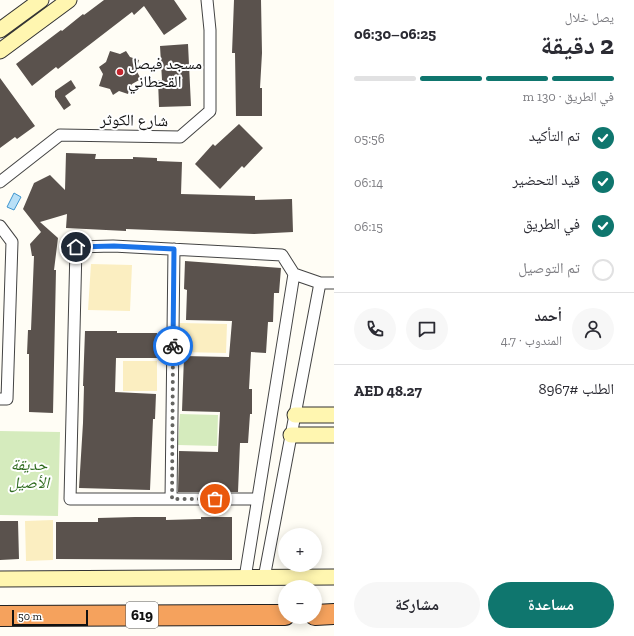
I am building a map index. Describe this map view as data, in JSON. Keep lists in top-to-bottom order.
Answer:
{
  "streets": {
    "highway": ["619"],
    "street": ["شارع الكوثر"]
  },
  "parks": ["حديقة الأصيل"],
  "places": ["مسجد فيصل القحطاني"],
  "scale_bar": "50 m",
  "page": {
    "heading": ["2 دقيقة", "يصل خلال", "06:25–06:30"],
    "panel": [
      "أحمد",
      "المندوب · 4.7",
      "الطلب #8967",
      "AED 48.27"
    ],
    "bar": "في الطريق · 130 m",
    "list": [
      ["تم التأكيد", "05:56"],
      ["قيد التحضير", "06:14"],
      ["في الطريق", "06:15"],
      "تم التوصيل"
    ],
    "map_buttons": ["+", "−"],
    "buttons": ["مساعدة", "مشاركة"],
    "scale": "50 m"
  }
}
